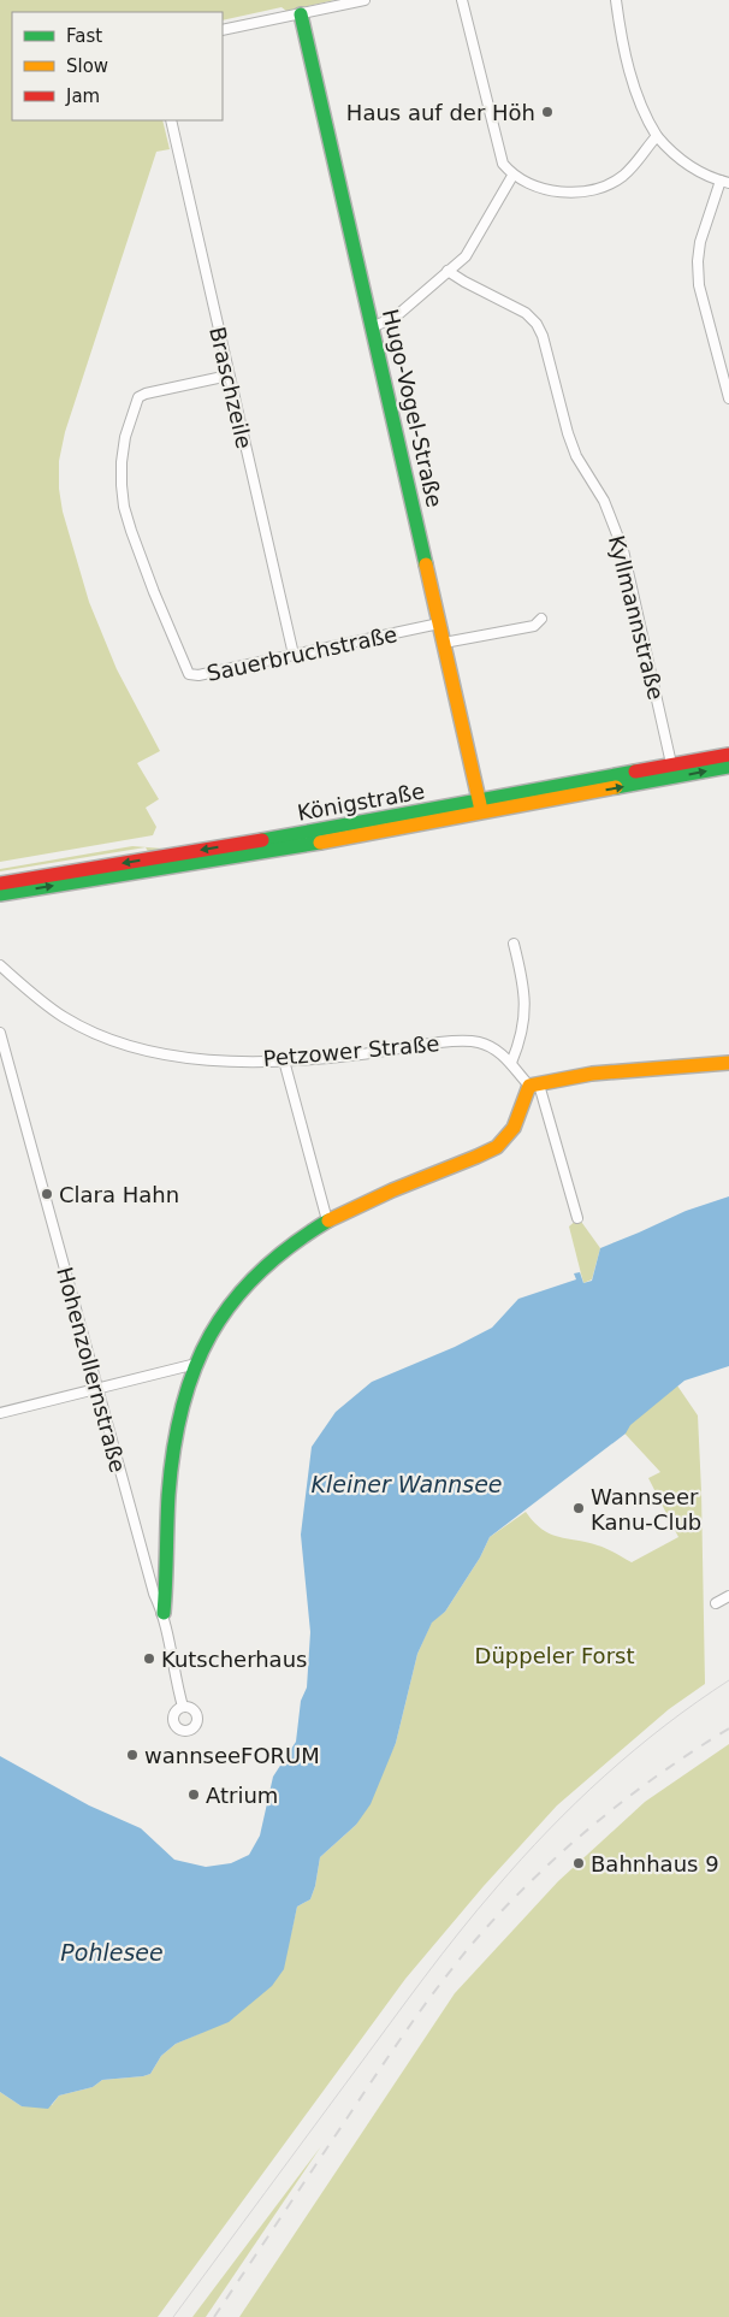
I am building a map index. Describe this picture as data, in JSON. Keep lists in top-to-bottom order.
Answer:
{
  "streets": {
    "street": [
      "Braschzeile",
      "Hugo-Vogel-Straße",
      "Kyllmannstraße",
      "Sauerbruchstraße",
      "Königstraße",
      "Petzower Straße",
      "Hohenzollernstraße"
    ]
  },
  "crossings": [
    ["Braschzeile", "Sauerbruchstraße"],
    ["Hugo-Vogel-Straße", "Sauerbruchstraße"],
    ["Hugo-Vogel-Straße", "Königstraße"],
    ["Kyllmannstraße", "Königstraße"]
  ],
  "water": ["Kleiner Wannsee", "Pohlesee"],
  "parks": ["Düppeler Forst"],
  "places": [
    "Haus auf der Höh",
    "Clara Hahn",
    "Wannseer Kanu-Club",
    "Kutscherhaus",
    "wannseeFORUM",
    "Atrium",
    "Bahnhaus 9"
  ],
  "legend": ["Fast", "Slow", "Jam"]
}
